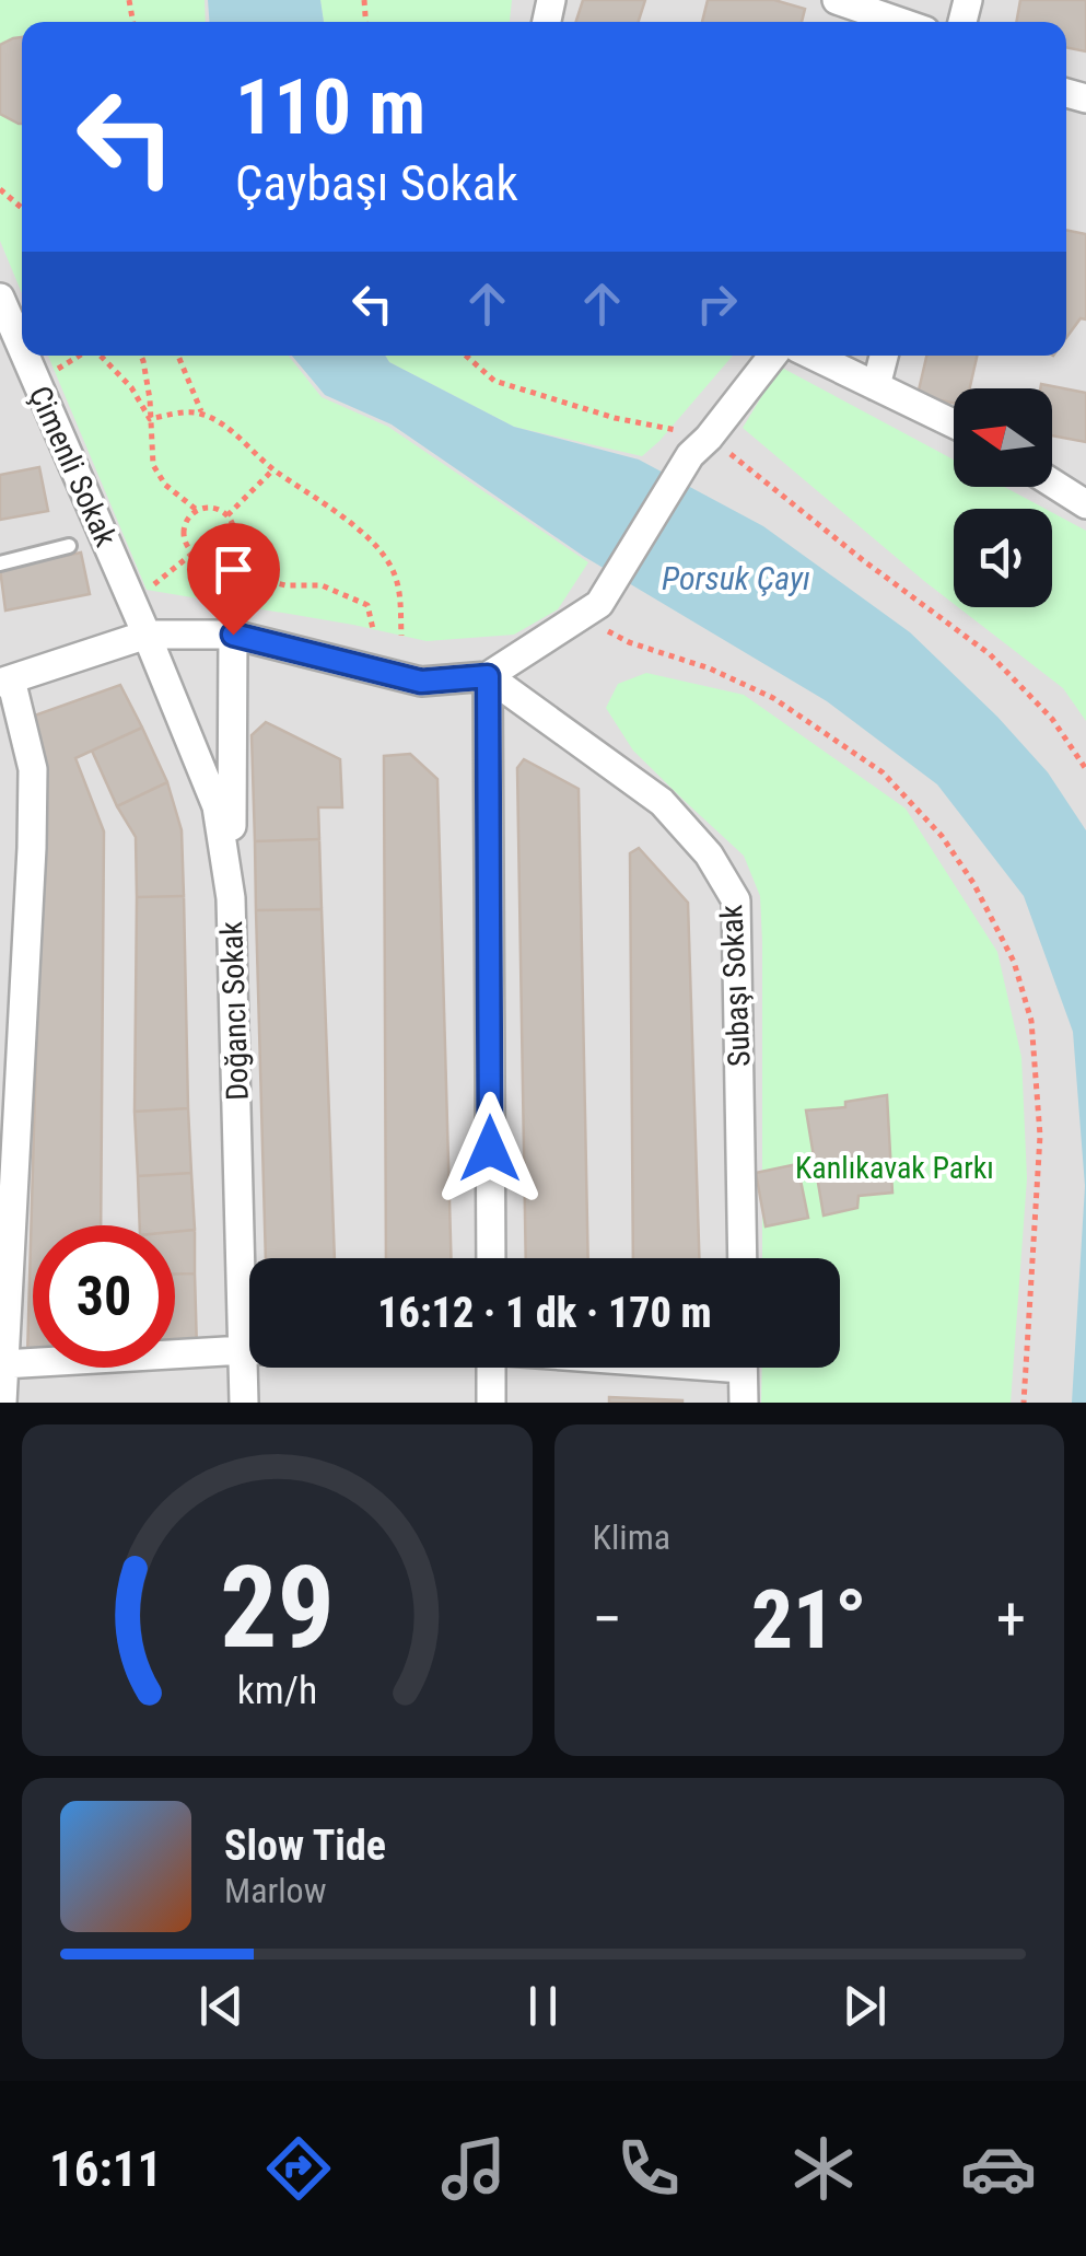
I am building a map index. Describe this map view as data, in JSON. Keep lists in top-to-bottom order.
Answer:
{
  "streets": {
    "street": ["Çimenli Sokak", "Subaşı Sokak", "Doğancı Sokak"]
  },
  "crossings": [
    ["Çimenli Sokak", "Doğancı Sokak"]
  ],
  "water": ["Porsuk Çayı"],
  "parks": ["Kanlıkavak Parkı"],
  "north": "left",
  "page": {
    "turn": ["110 m", "Çaybaşı Sokak"],
    "limit": "30",
    "trip": "16:12 · 1 dk · 170 m",
    "tile": "Klima",
    "heat": ["−", "21°", "+"],
    "song": ["Slow Tide", "Marlow"],
    "tabs": "16:11",
    "gauge": ["29", "km/h"]
  }
}
